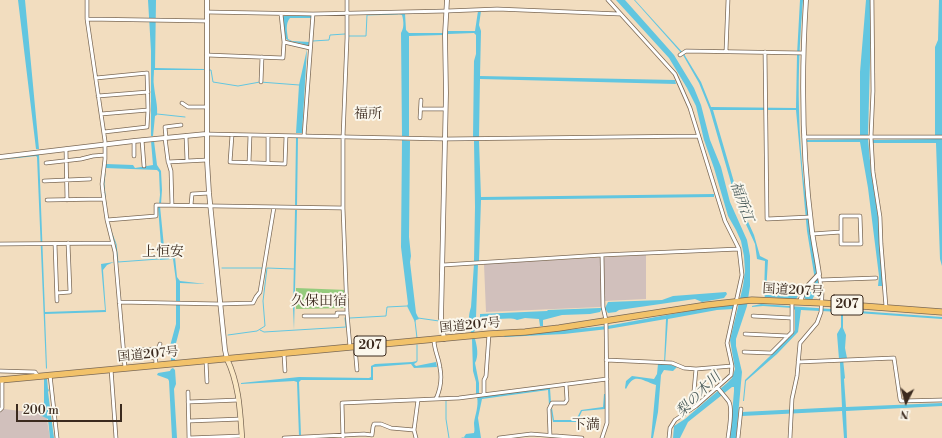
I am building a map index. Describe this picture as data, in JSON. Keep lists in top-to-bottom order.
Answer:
{
  "streets": {
    "highway": ["国道207号", "207"]
  },
  "districts": [
    "福所",
    "上恒安",
    "久保田宿",
    "下満"
  ],
  "water": ["福所江", "梨の木川"],
  "scale_bar": "200 m",
  "north": "bottom"
}
